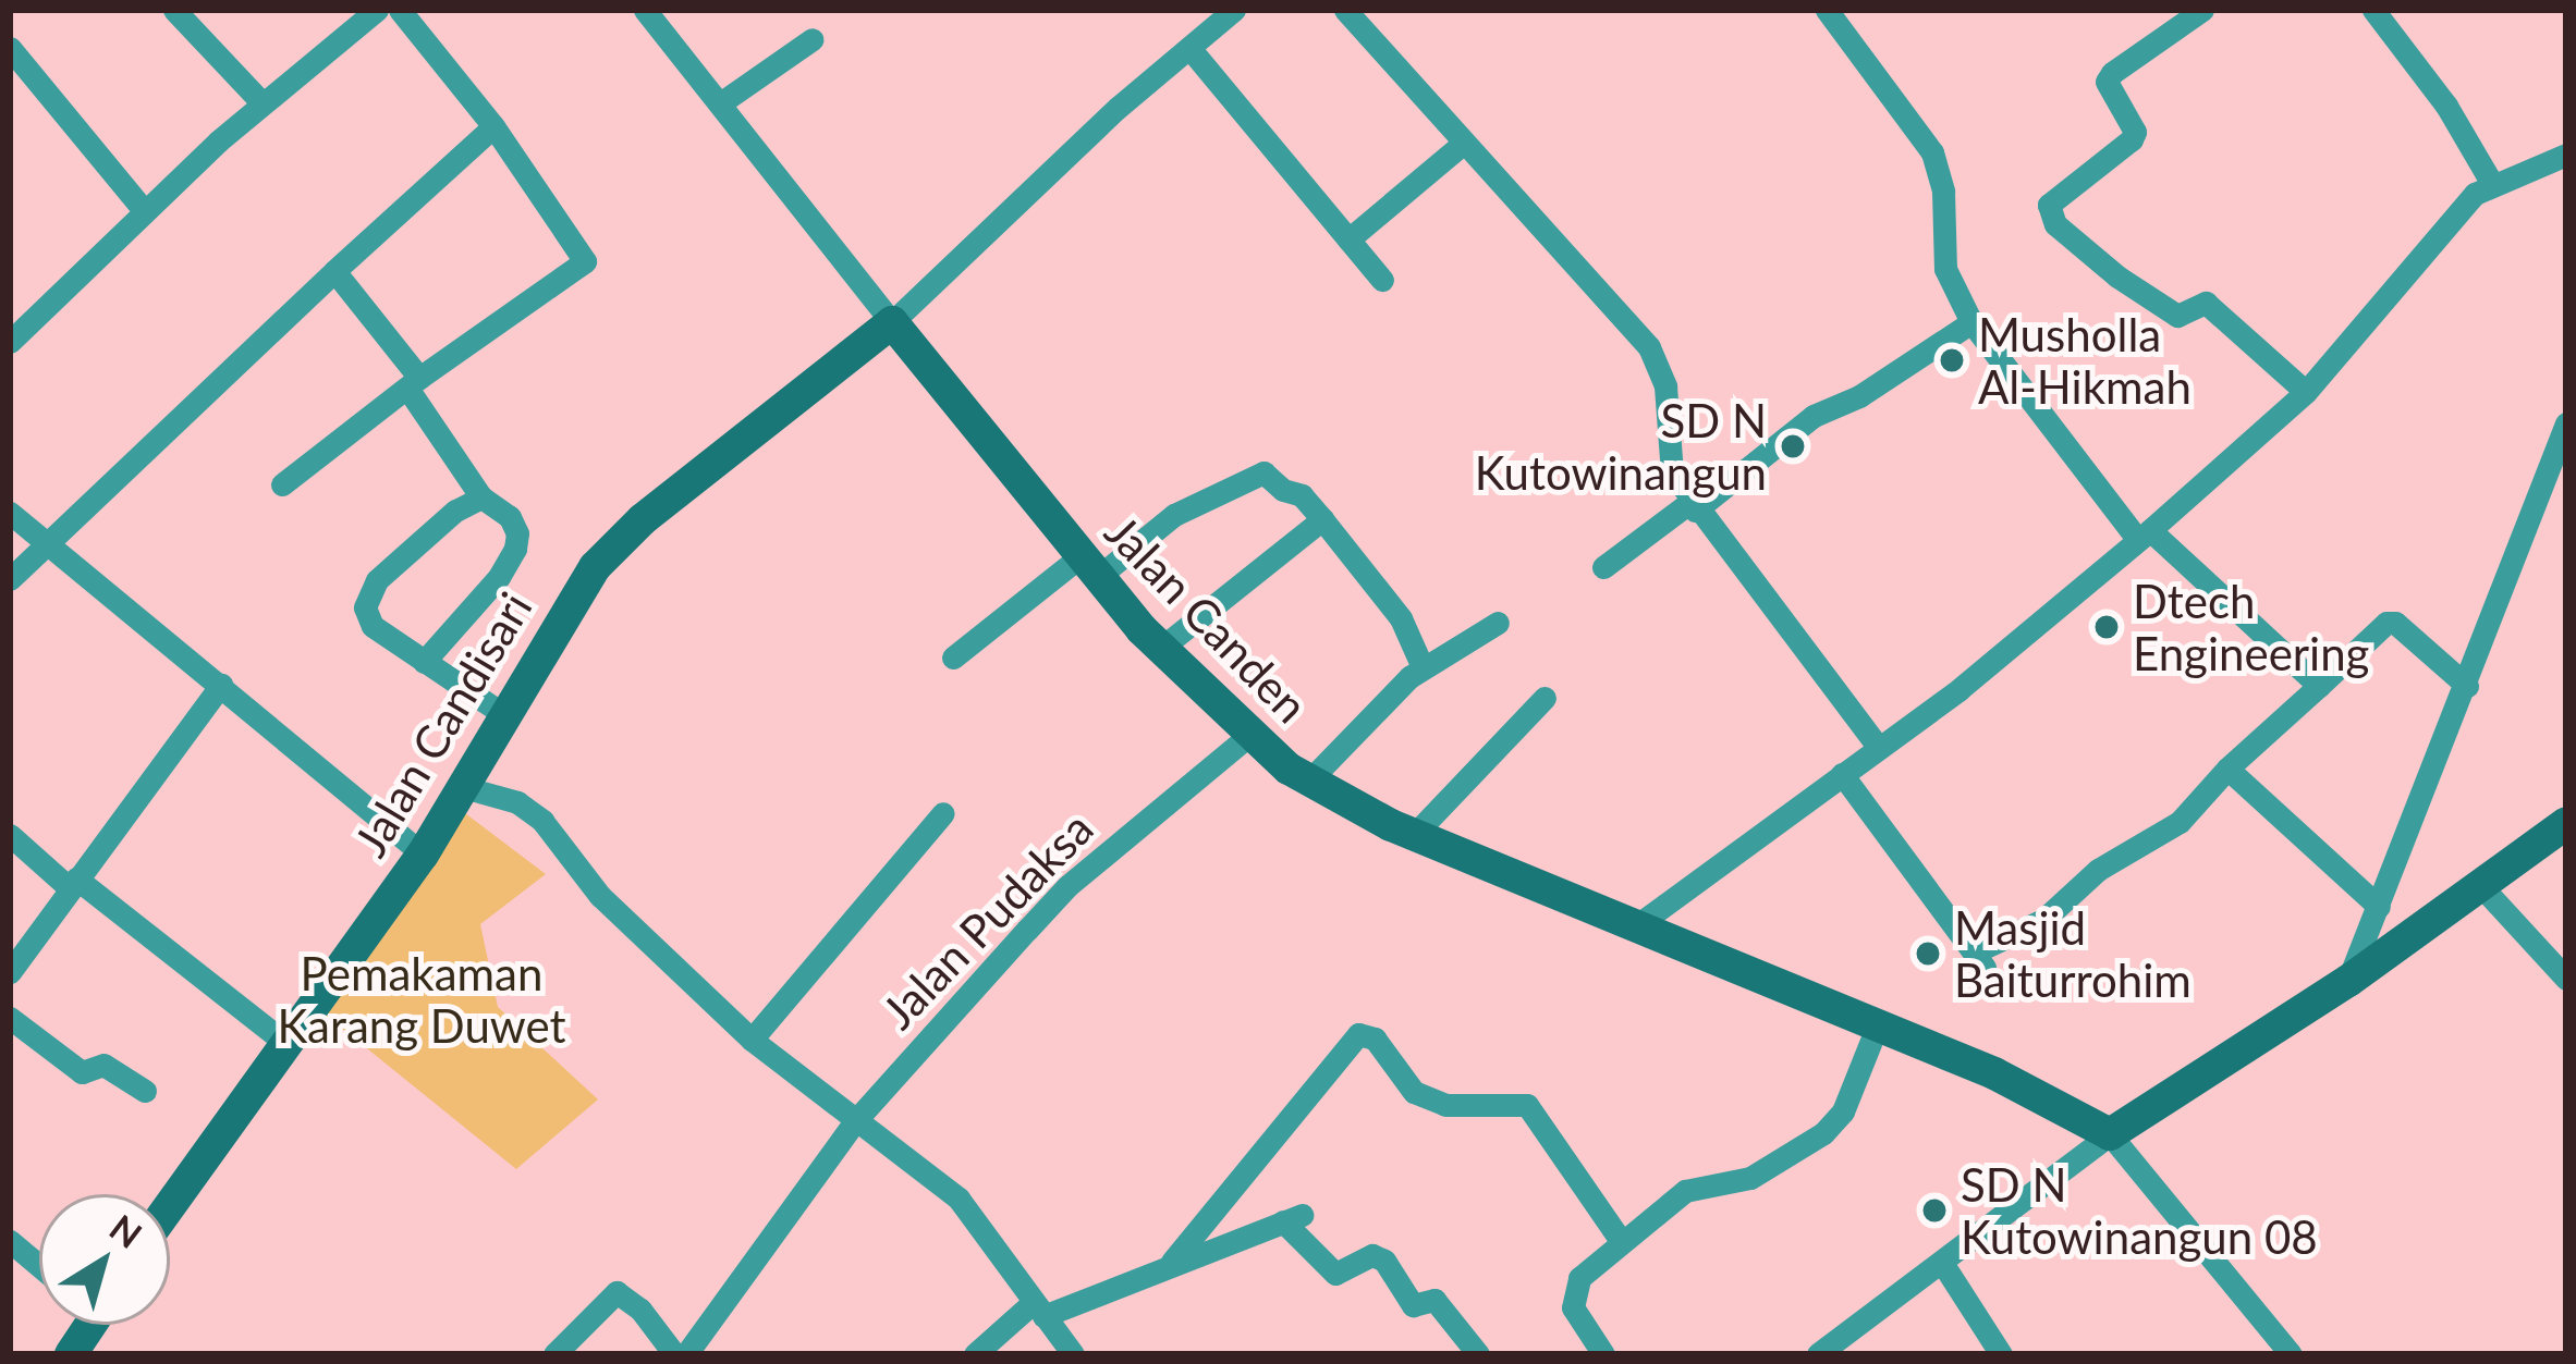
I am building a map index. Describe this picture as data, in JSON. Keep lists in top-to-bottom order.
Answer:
{
  "streets": {
    "street": ["Jalan Canden", "Jalan Candisari", "Jalan Pudaksa"]
  },
  "crossings": [
    ["Jalan Canden", "Jalan Candisari"],
    ["Jalan Canden", "Jalan Pudaksa"]
  ],
  "parks": ["Pemakaman Karang Duwet"],
  "places": [
    "Musholla Al-Hikmah",
    "SD N Kutowinangun",
    "Dtech Engineering",
    "Masjid Baiturrohim",
    "SD N Kutowinangun 08"
  ],
  "north": "top right"
}
